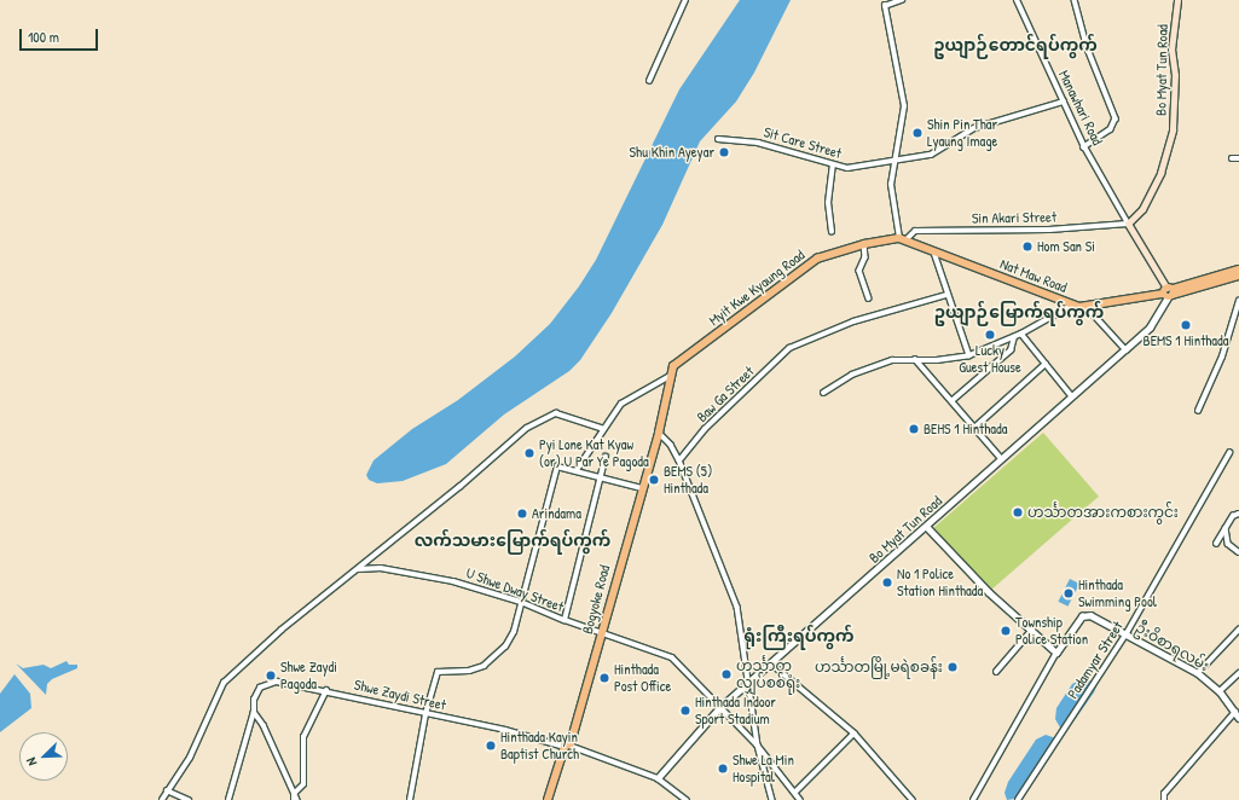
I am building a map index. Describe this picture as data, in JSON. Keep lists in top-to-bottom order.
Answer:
{
  "streets": {
    "main road": [
      "Bo Myat Tun Road",
      "Nat Maw Road",
      "Myit Kwe Kyaung Road",
      "Bogyoke Road"
    ],
    "street": [
      "Manawhari Road",
      "Sit Care Street",
      "Sin Akari Street",
      "Baw Ga Street",
      "U Shwe Dway Street",
      "ဦးဝိစာရလမ်း",
      "Padamyar Street",
      "Shwe Zaydi Street"
    ]
  },
  "crossings": [
    ["Bo Myat Tun Road", "Manawhari Road"],
    ["Bo Myat Tun Road", "Sin Akari Street"],
    ["Bo Myat Tun Road", "Nat Maw Road"],
    ["Bo Myat Tun Road", "U Shwe Dway Street"],
    ["Bo Myat Tun Road", "Shwe Zaydi Street"],
    ["Manawhari Road", "Sit Care Street"],
    ["Manawhari Road", "Sin Akari Street"],
    ["Sin Akari Street", "Nat Maw Road"],
    ["Sin Akari Street", "Myit Kwe Kyaung Road"],
    ["Nat Maw Road", "Myit Kwe Kyaung Road"],
    ["Myit Kwe Kyaung Road", "Bogyoke Road"],
    ["U Shwe Dway Street", "Bogyoke Road"],
    ["Bogyoke Road", "Shwe Zaydi Street"],
    ["ဦးဝိစာရလမ်း", "Padamyar Street"]
  ],
  "districts": [
    "ဥယျာဉ်တောင်ရပ်ကွက်",
    "ဥယျာဉ်မြောက်ရပ်ကွက်",
    "လက်သမားမြောက်ရပ်ကွက်",
    "ရုံးကြီးရပ်ကွက်"
  ],
  "places": [
    "Shin Pin Thar Lyaung Image",
    "Shu Khin Ayeyar",
    "Hom San Si",
    "BEMS 1 Hinthada",
    "Lucky Guest House",
    "BEHS 1 Hinthada",
    "Pyi Lone Kat Kyaw (or) U Par Ye Pagoda",
    "BEMS (5) Hinthada",
    "ဟင်္သာတအားကစားကွင်း",
    "Arindama",
    "No 1 Police Station Hinthada",
    "Hinthada Swimming Pool",
    "Township Police Station",
    "ဟင်္သာတမြို့မရဲစခန်း",
    "ဟင်္သာတ လျှပ်စစ်ရုံး",
    "Shwe Zaydi Pagoda",
    "Hinthada Post Office",
    "Hinthada Indoor Sport Stadium",
    "Hinthada Kayin Baptist Church",
    "Shwe La Min Hospital"
  ],
  "scale_bar": "100 m",
  "north": "bottom left"
}
